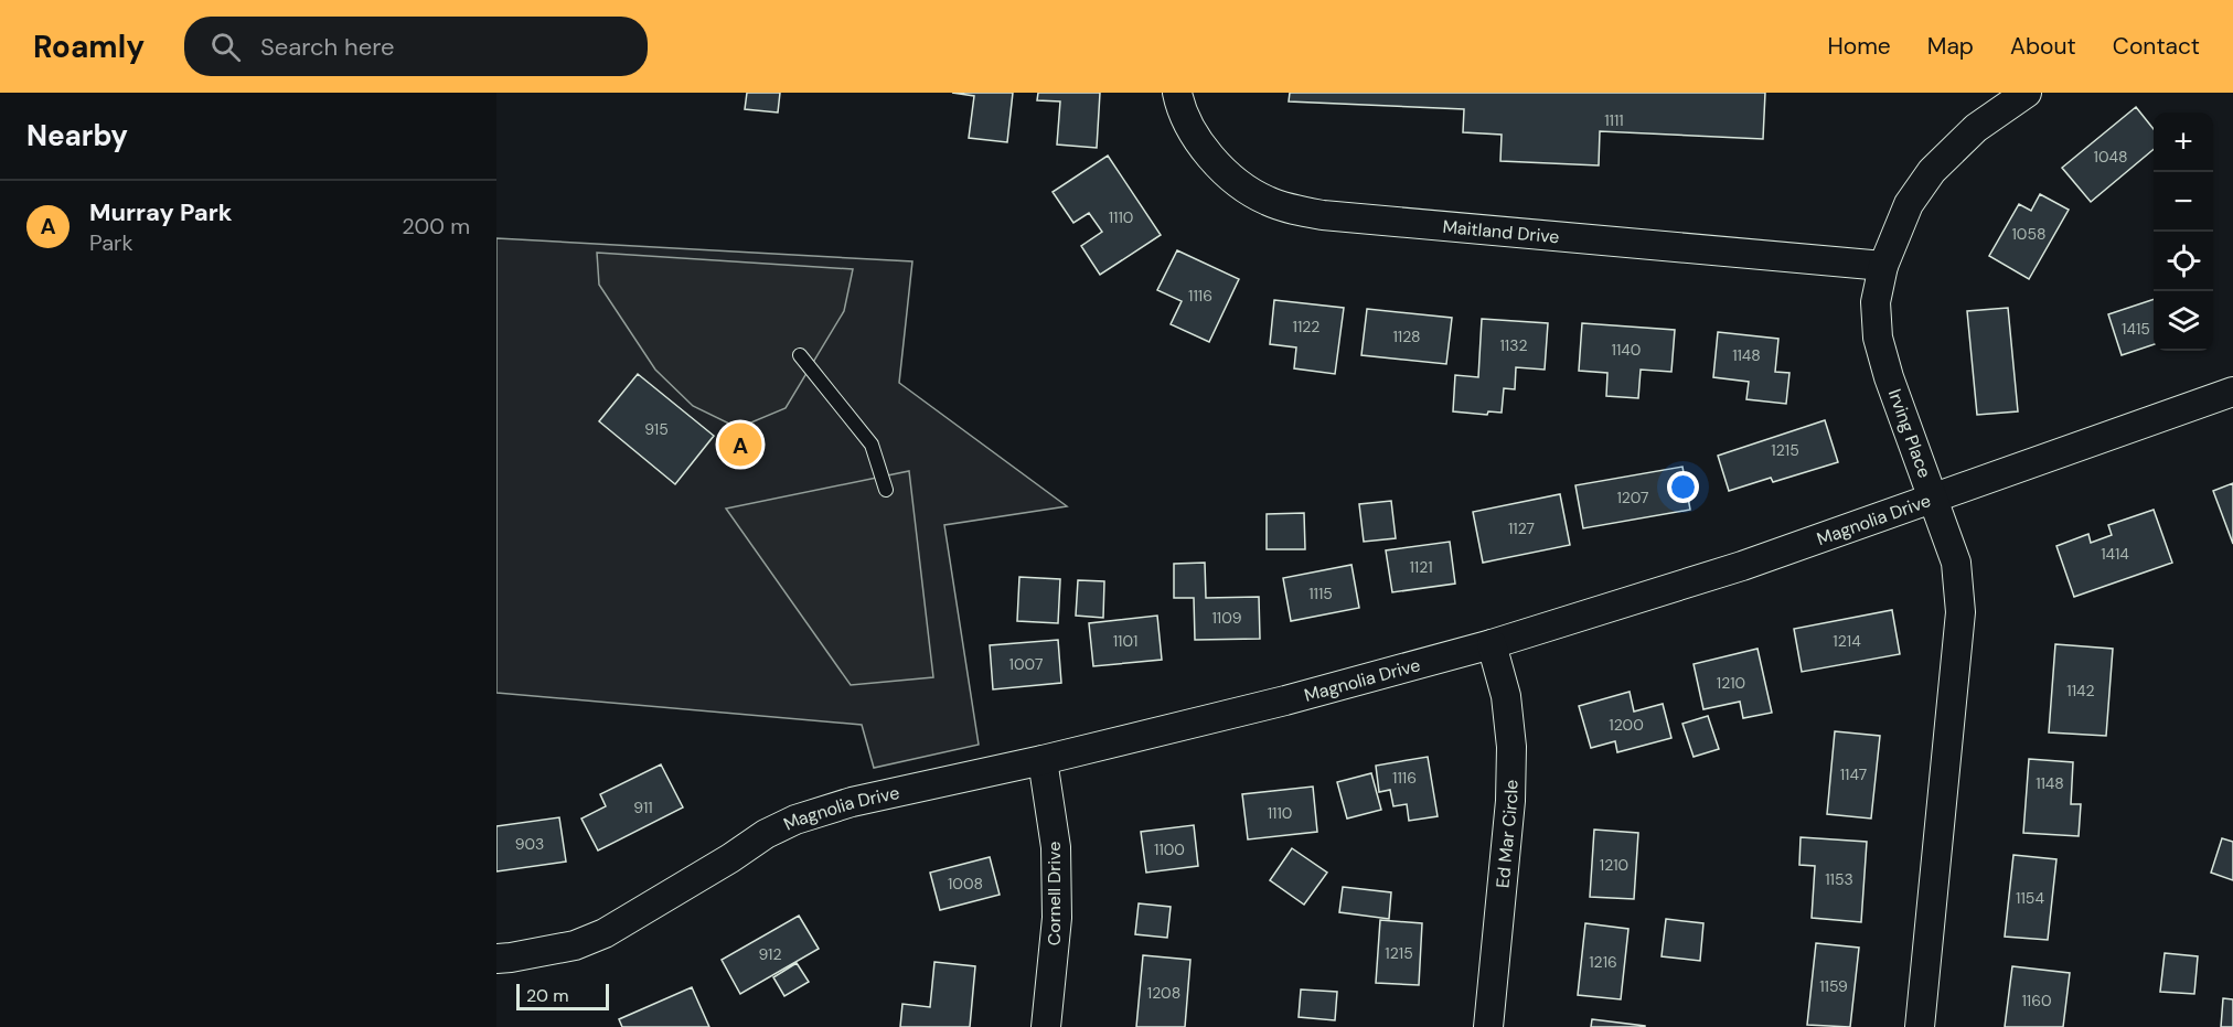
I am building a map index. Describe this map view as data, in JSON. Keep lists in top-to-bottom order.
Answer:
{
  "streets": {
    "street": [
      "Maitland Drive",
      "Irving Place",
      "Magnolia Drive",
      "Ed Mar Circle",
      "Cornell Drive"
    ]
  },
  "crossings": [
    ["Maitland Drive", "Irving Place"],
    ["Irving Place", "Magnolia Drive"],
    ["Magnolia Drive", "Ed Mar Circle"],
    ["Magnolia Drive", "Cornell Drive"]
  ],
  "house_numbers": [
    "1111",
    "1048",
    "1110",
    "1058",
    "1116",
    "1122",
    "1415",
    "1128",
    "1132",
    "1140",
    "1148",
    "915",
    "1215",
    "1207",
    "1127",
    "1414",
    "1121",
    "1115",
    "1109",
    "1101",
    "1214",
    "1007",
    "1210",
    "1142",
    "1200",
    "1147",
    "1116",
    "1148",
    "911",
    "1110",
    "903",
    "1100",
    "1210",
    "1153",
    "1008",
    "1154",
    "1215",
    "912",
    "1216",
    "1159",
    "1208",
    "1160"
  ],
  "scale_bar": "20 m",
  "page": {
    "header": "Roamly",
    "search": "Search here",
    "nav": [
      "Home",
      "Map",
      "About",
      "Contact"
    ],
    "heading": "Nearby",
    "map_buttons": ["+", "−"],
    "list": [
      {
        "mark": "A",
        "name": "Murray Park",
        "note": "Park",
        "value": "200 m"
      }
    ],
    "pins": "A",
    "scale": "20 m"
  }
}
